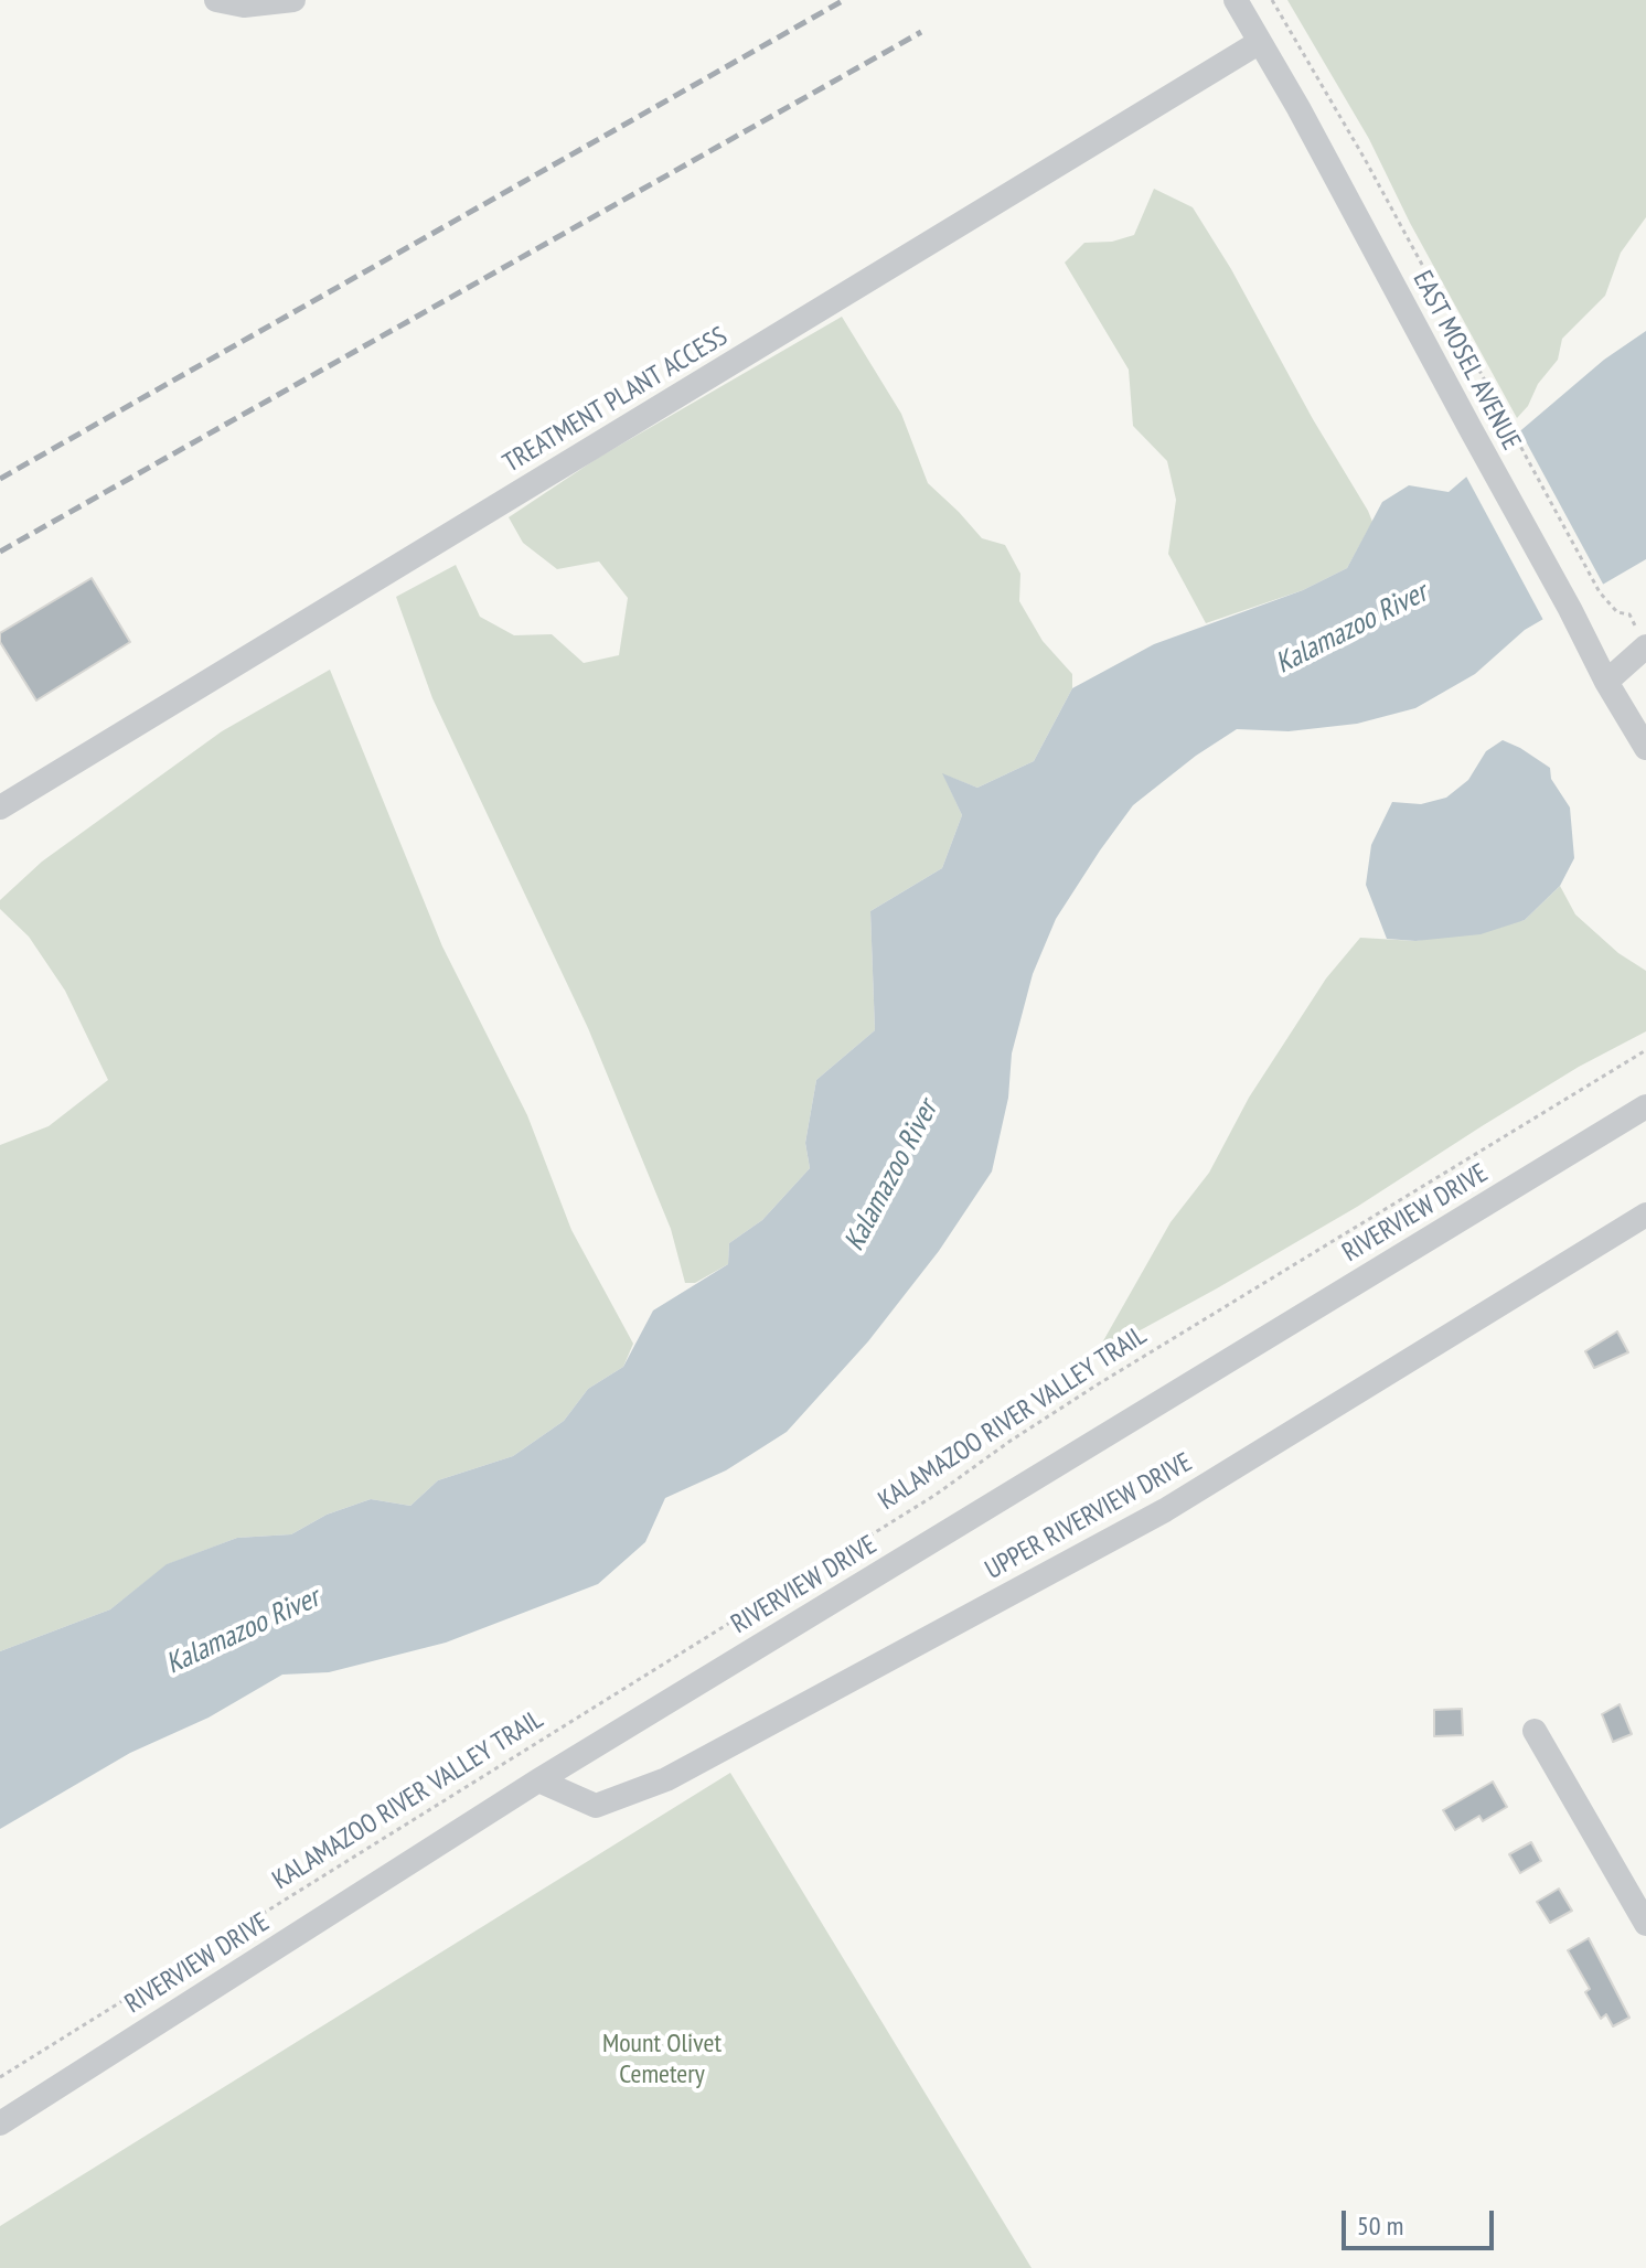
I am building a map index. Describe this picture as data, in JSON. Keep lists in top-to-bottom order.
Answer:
{
  "streets": {
    "street": [
      "EAST MOSEL AVENUE",
      "TREATMENT PLANT ACCESS",
      "RIVERVIEW DRIVE",
      "UPPER RIVERVIEW DRIVE"
    ],
    "path": ["KALAMAZOO RIVER VALLEY TRAIL"]
  },
  "crossings": [
    ["EAST MOSEL AVENUE", "TREATMENT PLANT ACCESS"],
    ["RIVERVIEW DRIVE", "UPPER RIVERVIEW DRIVE"]
  ],
  "water": ["Kalamazoo River"],
  "parks": ["Mount Olivet Cemetery"],
  "scale_bar": "50 m"
}
